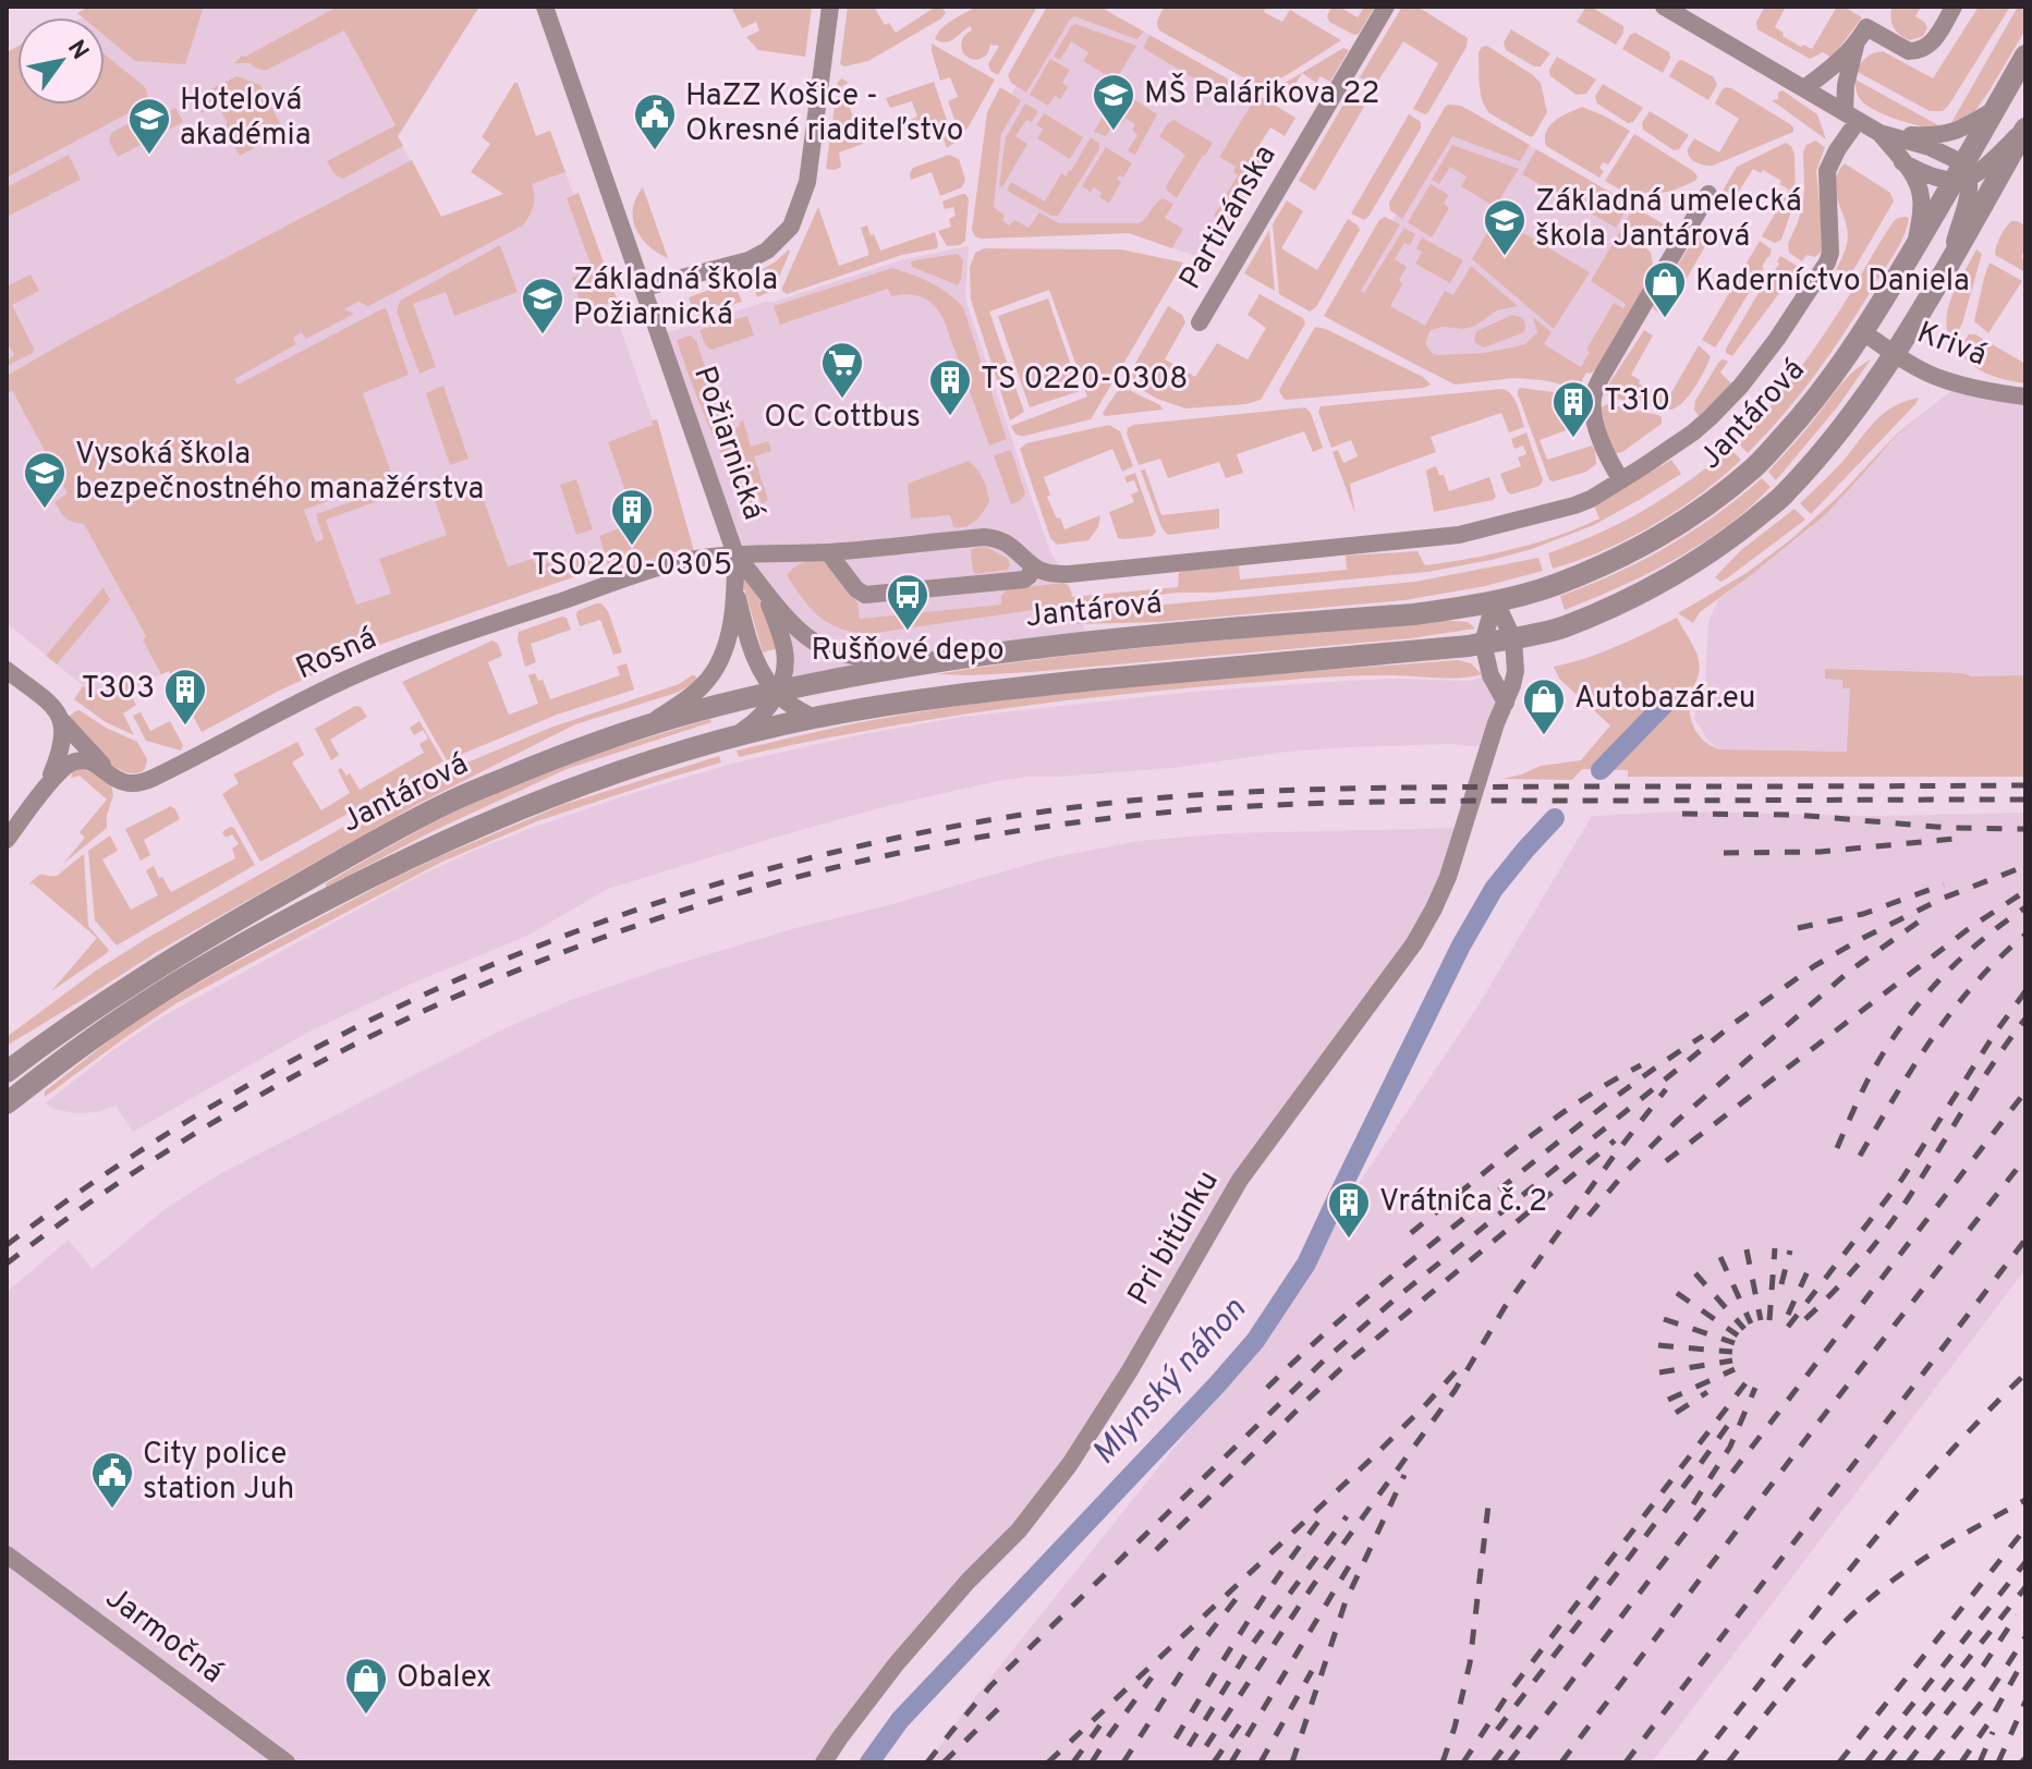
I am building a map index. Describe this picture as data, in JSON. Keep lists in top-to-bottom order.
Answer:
{
  "streets": {
    "street": [
      "Partizánska",
      "Krivá",
      "Jantárová",
      "Požiarnická",
      "Rosná",
      "Pri bitúnku",
      "Jarmočná"
    ]
  },
  "crossings": [
    ["Krivá", "Jantárová"],
    ["Jantárová", "Požiarnická"],
    ["Jantárová", "Pri bitúnku"],
    ["Požiarnická", "Rosná"]
  ],
  "water": ["Mlynský náhon"],
  "places": {
    "school or university": [
      "MŠ Palárikova 22",
      "Hotelová akadémia",
      "Základná umelecká škola Jantárová",
      "Základná škola Požiarnická",
      "Vysoká škola bezpečnostného manažérstva"
    ],
    "public building": ["HaZZ Košice - Okresné riaditeľstvo", "City police station Juh"],
    "shop": ["Kaderníctvo Daniela", "Autobazár.eu", "Obalex"],
    "supermarket": ["OC Cottbus"],
    "building": [
      "TS 0220-0308",
      "T310",
      "TS0220-0305",
      "T303",
      "Vrátnica č. 2"
    ],
    "bus stop": ["Rušňové depo"]
  },
  "north": "top right"
}
